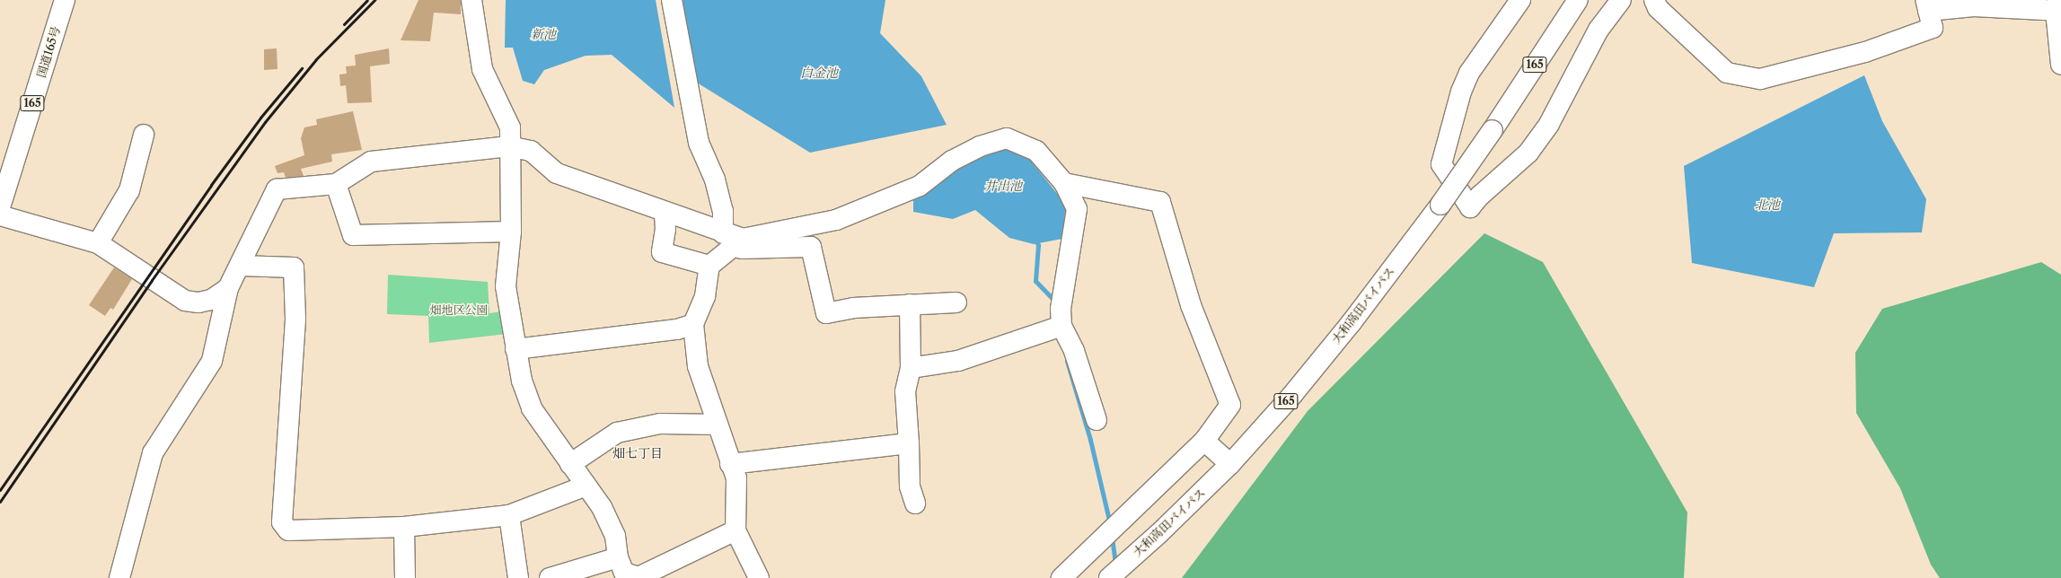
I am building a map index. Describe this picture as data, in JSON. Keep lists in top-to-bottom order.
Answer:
{
  "streets": {
    "main road": ["国道165号", "165", "大和高田バイパス"]
  },
  "districts": ["畑七丁目"],
  "water": [
    "新池",
    "白金池",
    "井出池",
    "北池"
  ],
  "parks": ["畑地区公園"]
}
